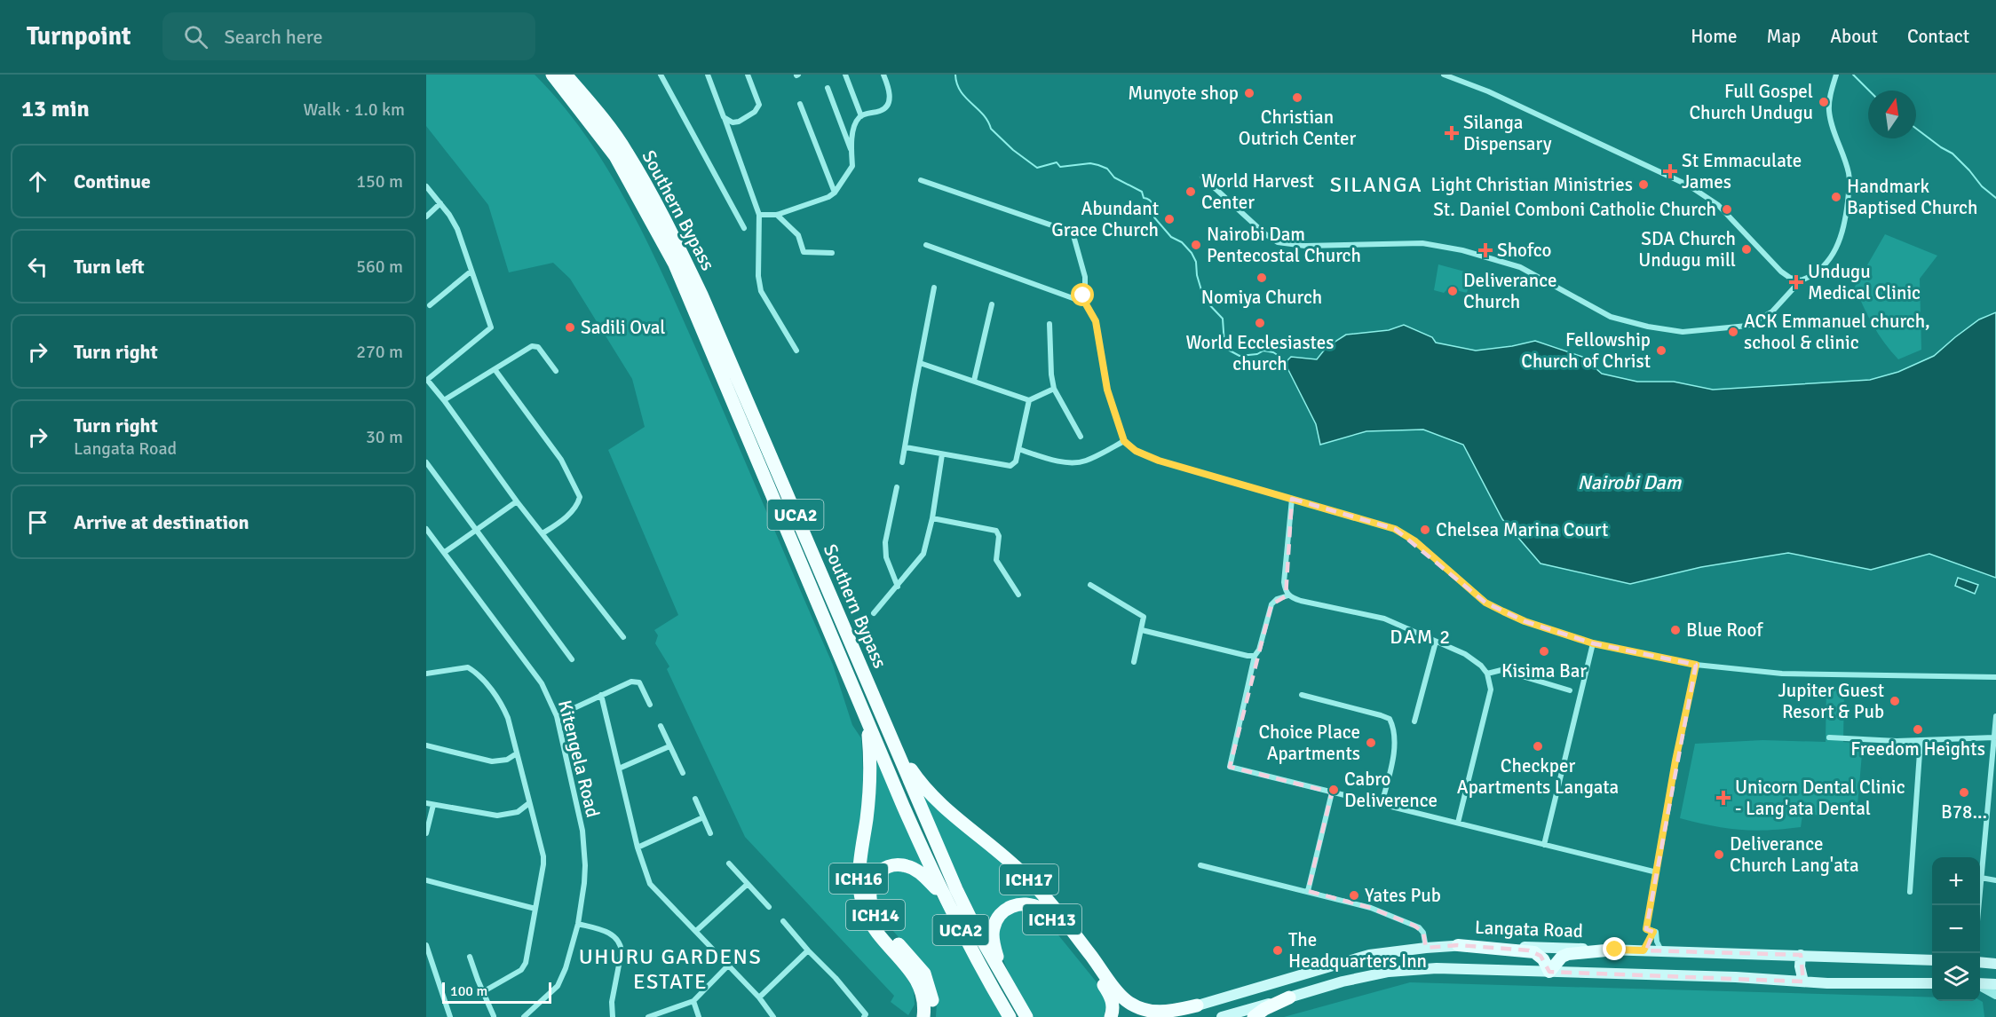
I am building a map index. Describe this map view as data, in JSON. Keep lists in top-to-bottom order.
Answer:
{
  "streets": {
    "highway": [
      "Southern Bypass",
      "UCA2",
      "ICH16",
      "ICH17",
      "ICH14",
      "ICH13"
    ],
    "main road": ["Langata Road"],
    "street": ["Kitengela Road"]
  },
  "crossings": [
    ["Southern Bypass", "ICH16"],
    ["Southern Bypass", "ICH17"],
    ["Southern Bypass", "ICH14"],
    ["Southern Bypass", "ICH13"],
    ["ICH17", "Langata Road"]
  ],
  "districts": ["SILANGA", "DAM 2", "UHURU GARDENS ESTATE"],
  "water": ["Nairobi Dam"],
  "places": {
    "other": [
      "Munyote shop",
      "Christian Outrich Center",
      "Full Gospel Church Undugu",
      "Light Christian Ministries",
      "World Harvest Center",
      "Handmark Baptised Church",
      "St. Daniel Comboni Catholic Church",
      "Abundant Grace Church",
      "Nairobi Dam Pentecostal Church",
      "SDA Church Undugu mill",
      "Nomiya Church",
      "Deliverance Church",
      "World Ecclesiastes church",
      "Sadili Oval",
      "ACK Emmanuel church, school & clinic",
      "Fellowship Church of Christ",
      "Chelsea Marina Court",
      "Blue Roof",
      "Kisima Bar",
      "Jupiter Guest Resort & Pub",
      "Freedom Heights",
      "Choice Place Apartments",
      "Checkper Apartments Langata",
      "Cabro Deliverence",
      "B78...",
      "Deliverance Church Lang'ata",
      "Yates Pub",
      "The Headquarters Inn"
    ],
    "health": [
      "Silanga Dispensary",
      "St Emmaculate James",
      "Shofco",
      "Undugu Medical Clinic",
      "Unicorn Dental Clinic - Lang'ata Dental"
    ]
  },
  "scale_bar": "100 m",
  "north": "top",
  "page": {
    "header": "Turnpoint",
    "search": "Search here",
    "nav": [
      "Home",
      "Map",
      "About",
      "Contact"
    ],
    "heading": ["13 min", "Walk · 1.0 km"],
    "list": [
      ["Continue", "150 m"],
      ["Turn left", "560 m"],
      ["Turn right", "270 m"],
      ["Turn right", "Langata Road", "30 m"],
      "Arrive at destination"
    ],
    "map_buttons": ["+", "−"],
    "scale": "100 m"
  }
}
